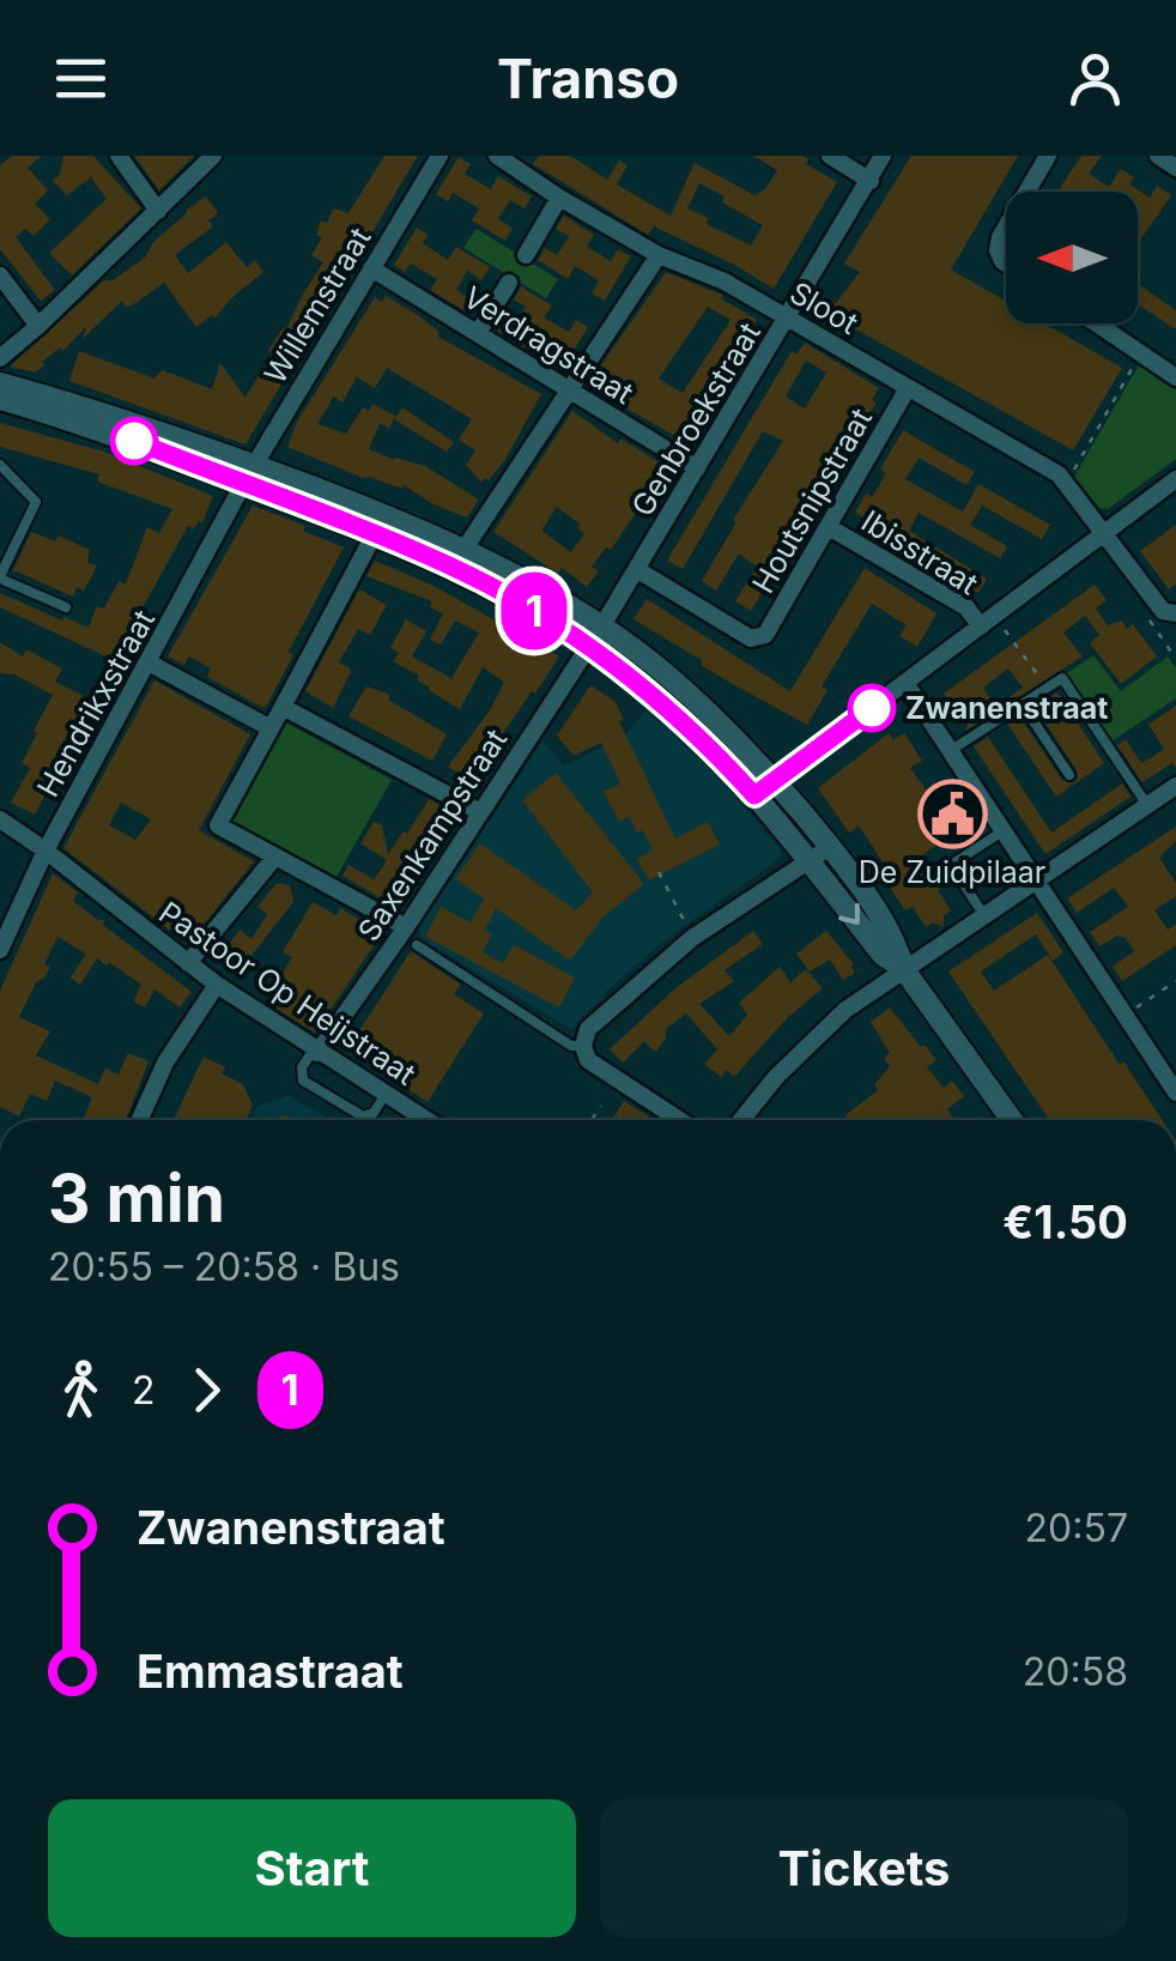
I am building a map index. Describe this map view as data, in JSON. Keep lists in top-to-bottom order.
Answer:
{
  "streets": {
    "street": [
      "Willemstraat",
      "Sloot",
      "Verdragstraat",
      "Genbroekstraat",
      "Houtsnipstraat",
      "Ibisstraat",
      "Hendrikxstraat",
      "Saxenkampstraat",
      "Pastoor Op Heijstraat"
    ]
  },
  "crossings": [
    ["Willemstraat", "Verdragstraat"],
    ["Willemstraat", "Hendrikxstraat"],
    ["Sloot", "Genbroekstraat"],
    ["Sloot", "Houtsnipstraat"],
    ["Verdragstraat", "Genbroekstraat"],
    ["Genbroekstraat", "Houtsnipstraat"],
    ["Genbroekstraat", "Saxenkampstraat"],
    ["Houtsnipstraat", "Ibisstraat"],
    ["Hendrikxstraat", "Pastoor Op Heijstraat"],
    ["Saxenkampstraat", "Pastoor Op Heijstraat"]
  ],
  "places": {
    "other": ["Zwanenstraat"],
    "public building": ["De Zuidpilaar"]
  },
  "lines": ["bus line 1"],
  "north": "left",
  "page": {
    "header": "Transo",
    "on_map": "1",
    "heading": ["3 min", "20:55 – 20:58 · Bus", "€1.50"],
    "legs": ["2", "1"],
    "list": [
      {
        "name": "Zwanenstraat",
        "value": "20:57"
      },
      {
        "name": "Emmastraat",
        "value": "20:58"
      }
    ],
    "buttons": ["Start", "Tickets"]
  }
}
